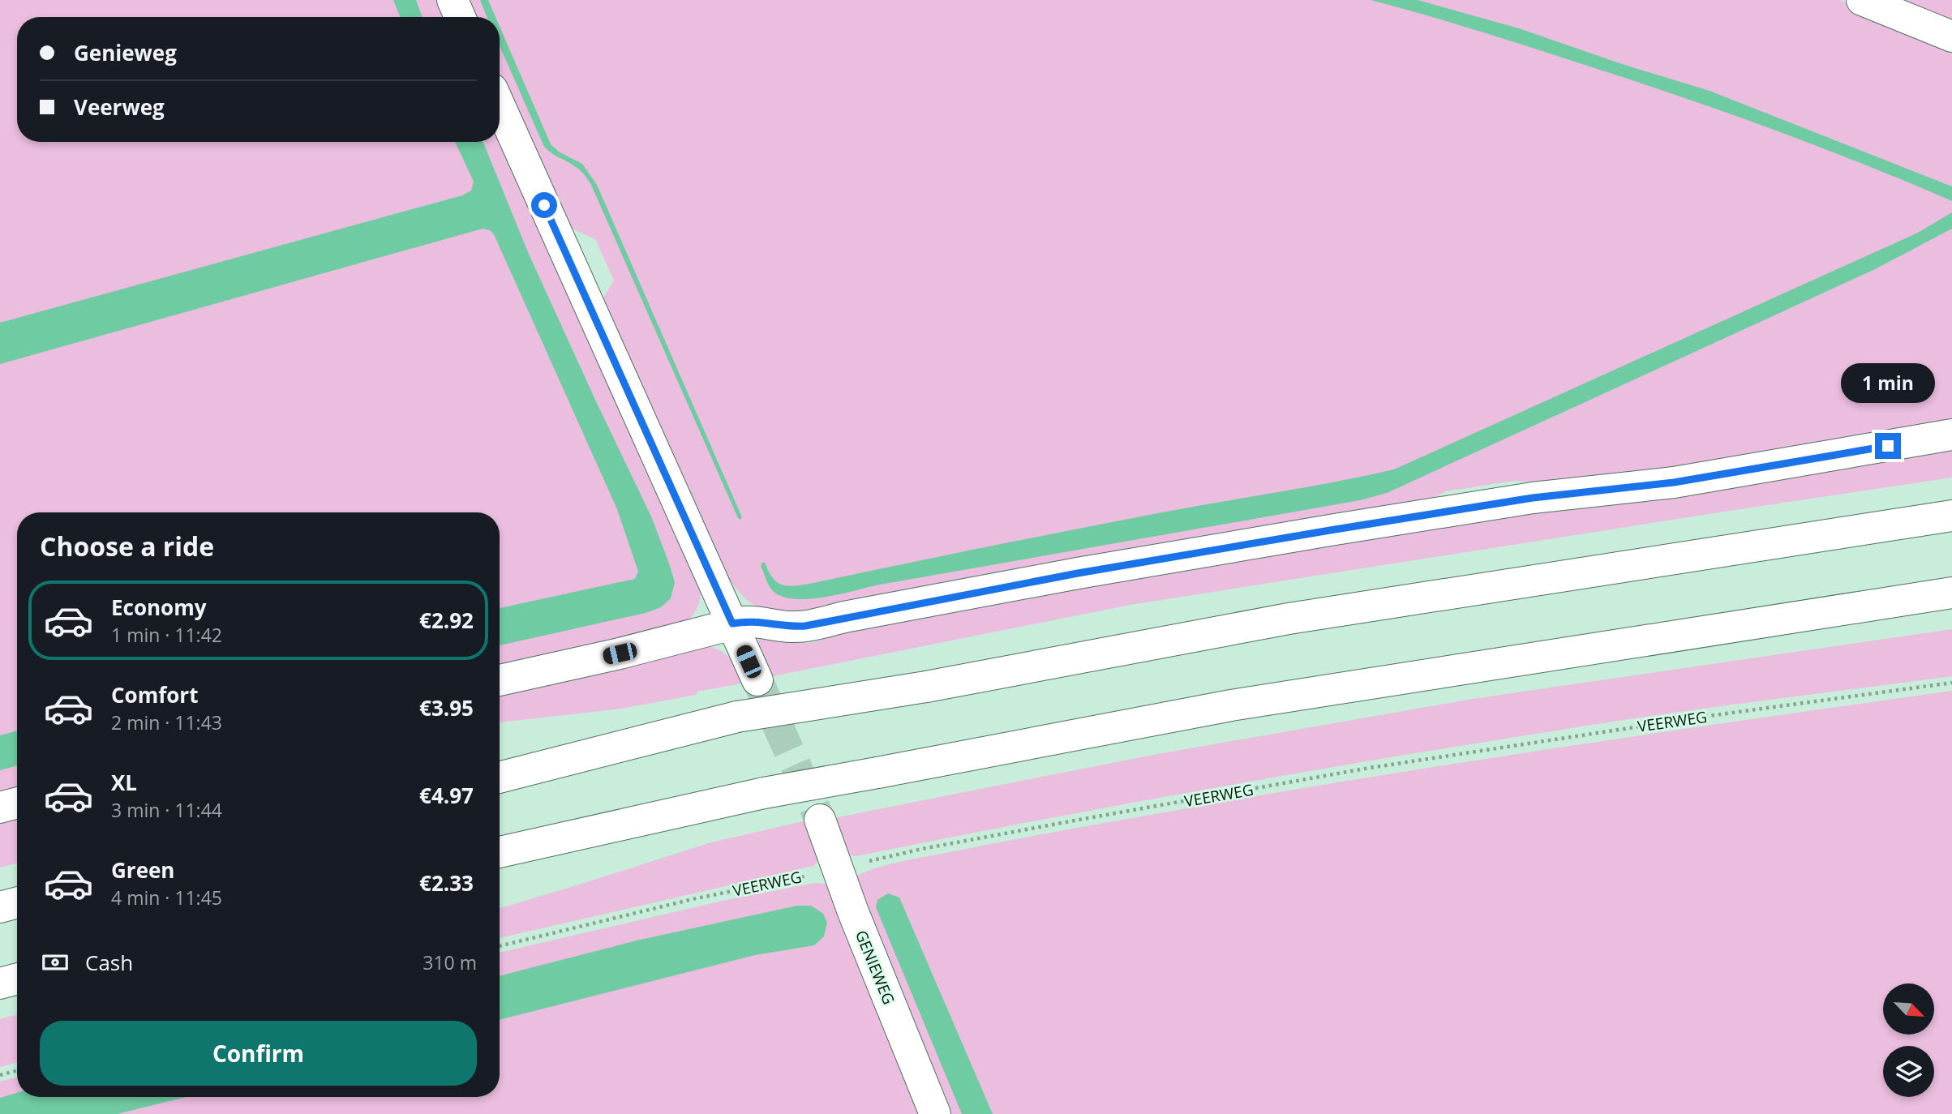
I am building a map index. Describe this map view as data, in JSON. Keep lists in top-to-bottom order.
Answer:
{
  "streets": {
    "main road": ["GENIEWEG"],
    "path": ["VEERWEG"]
  },
  "crossings": [
    ["VEERWEG", "GENIEWEG"]
  ],
  "north": "bottom right",
  "page": {
    "banner": ["Genieweg", "Veerweg"],
    "bubble": "1 min",
    "heading": "Choose a ride",
    "list": [
      {
        "name": "Economy",
        "note": "1 min · 11:42",
        "value": "€2.92"
      },
      {
        "name": "Comfort",
        "note": "2 min · 11:43",
        "value": "€3.95"
      },
      {
        "name": "XL",
        "note": "3 min · 11:44",
        "value": "€4.97"
      },
      {
        "name": "Green",
        "note": "4 min · 11:45",
        "value": "€2.33"
      }
    ],
    "pay": ["Cash", "310 m"],
    "buttons": "Confirm"
  }
}
